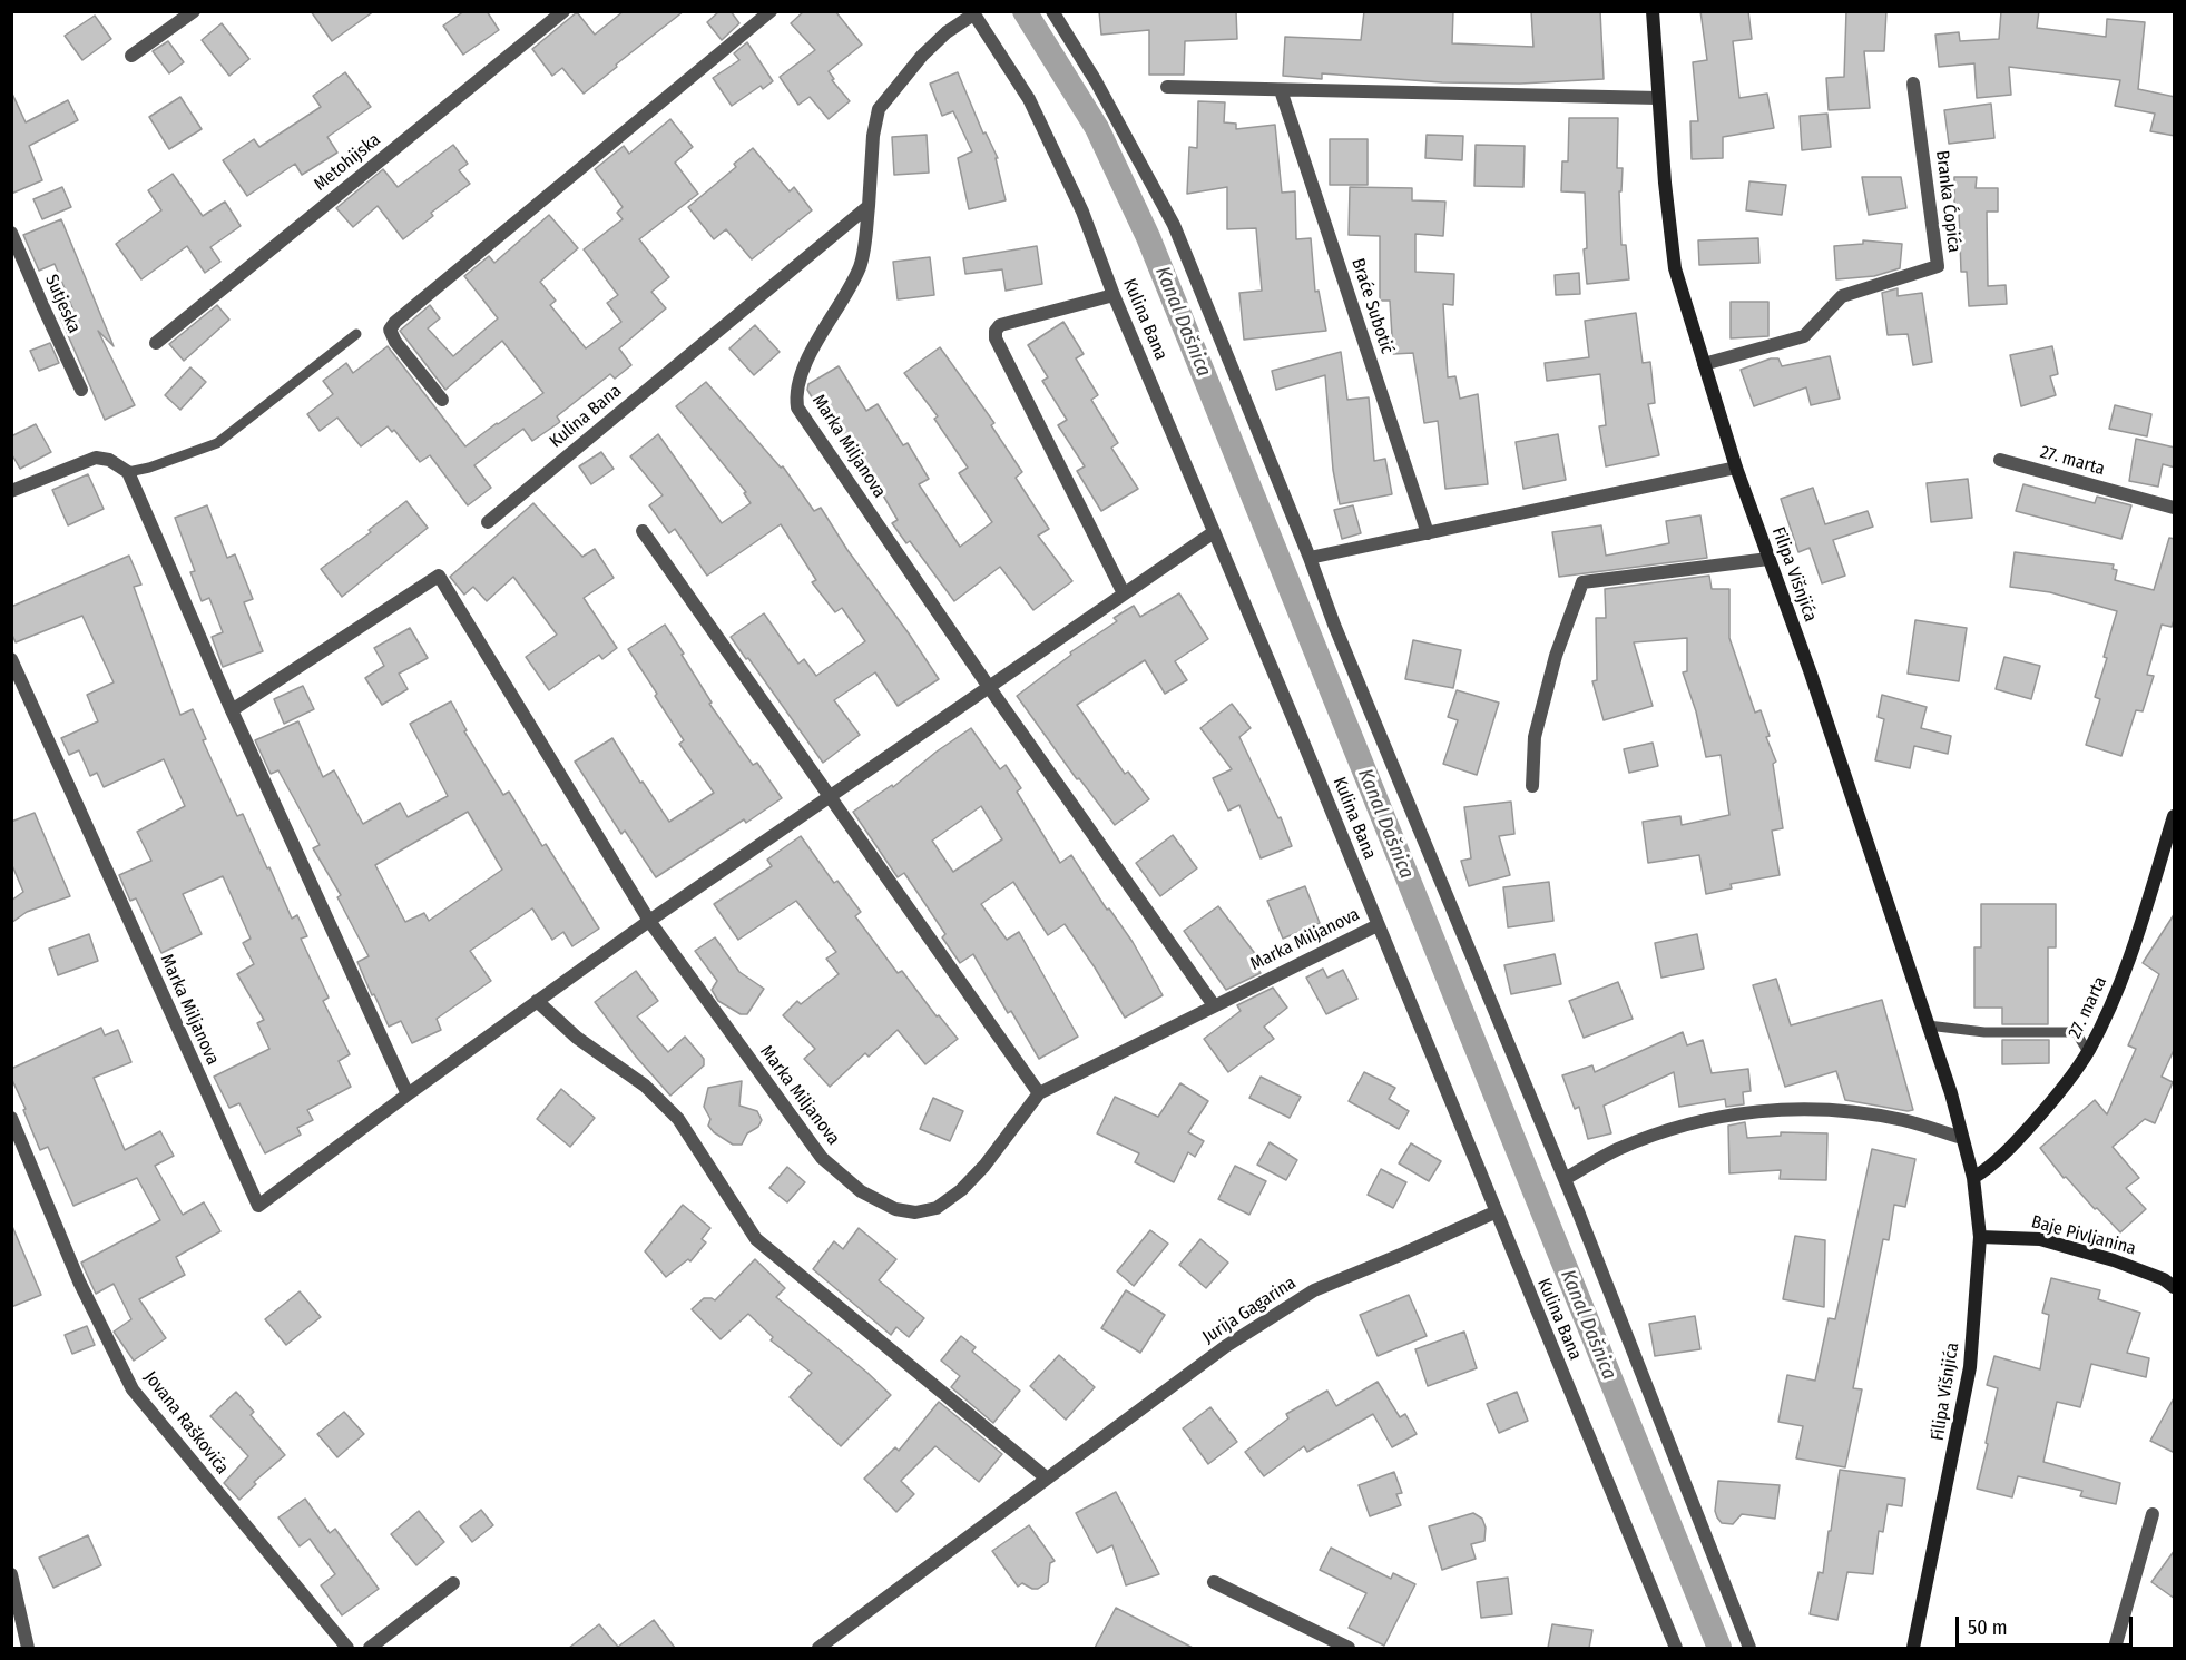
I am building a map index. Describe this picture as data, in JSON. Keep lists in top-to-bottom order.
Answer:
{
  "streets": {
    "main road": ["27. marta", "Filipa Višnjića", "Baje Pivljanina"],
    "street": [
      "Metohijska",
      "Branka Ćopića",
      "Sutjeska",
      "Braće Subotić",
      "Kulina Bana",
      "Marka Miljanova",
      "Jurija Gagarina",
      "Jovana Raškovića"
    ]
  },
  "crossings": [
    ["Branka Ćopića", "Filipa Višnjića"],
    ["Kulina Bana", "Marka Miljanova"],
    ["Kulina Bana", "Jurija Gagarina"],
    ["27. marta", "Filipa Višnjića"],
    ["Filipa Višnjića", "Baje Pivljanina"]
  ],
  "water": ["Kanal Dašnica"],
  "scale_bar": "50 m"
}
